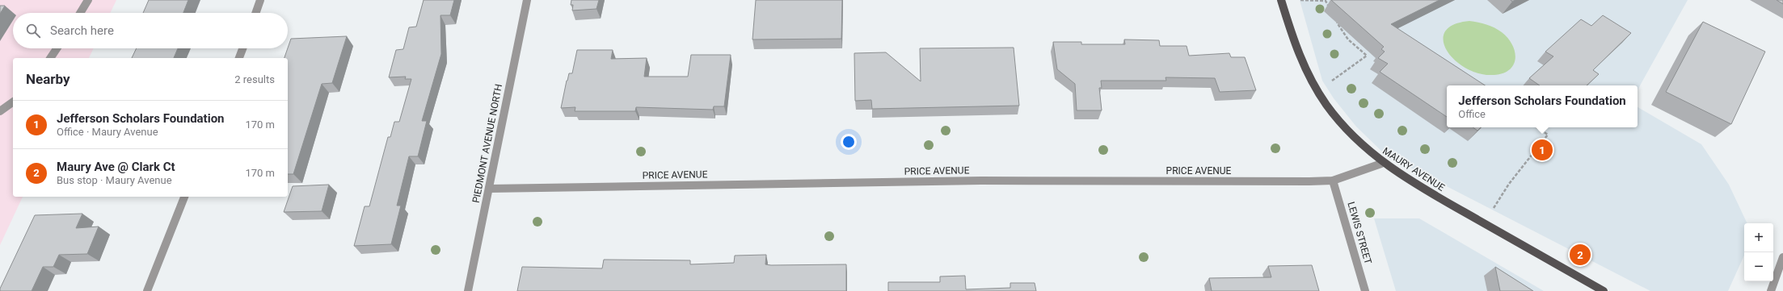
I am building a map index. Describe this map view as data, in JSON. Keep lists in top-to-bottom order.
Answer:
{
  "streets": {
    "main road": ["MAURY AVENUE"],
    "street": ["PIEDMONT AVENUE NORTH", "PRICE AVENUE", "LEWIS STREET"]
  },
  "crossings": [
    ["PIEDMONT AVENUE NORTH", "PRICE AVENUE"],
    ["MAURY AVENUE", "PRICE AVENUE"],
    ["PRICE AVENUE", "LEWIS STREET"]
  ],
  "page": {
    "search": "Search here",
    "heading": ["Nearby", "2 results"],
    "popup": ["Jefferson Scholars Foundation", "Office"],
    "list": [
      {
        "mark": "1",
        "name": "Jefferson Scholars Foundation",
        "note": "Office · Maury Avenue",
        "value": "170 m"
      },
      {
        "mark": "2",
        "name": "Maury Ave @ Clark Ct",
        "note": "Bus stop · Maury Avenue",
        "value": "170 m"
      }
    ],
    "pins": ["1", "2"],
    "map_buttons": ["+", "−"]
  }
}
